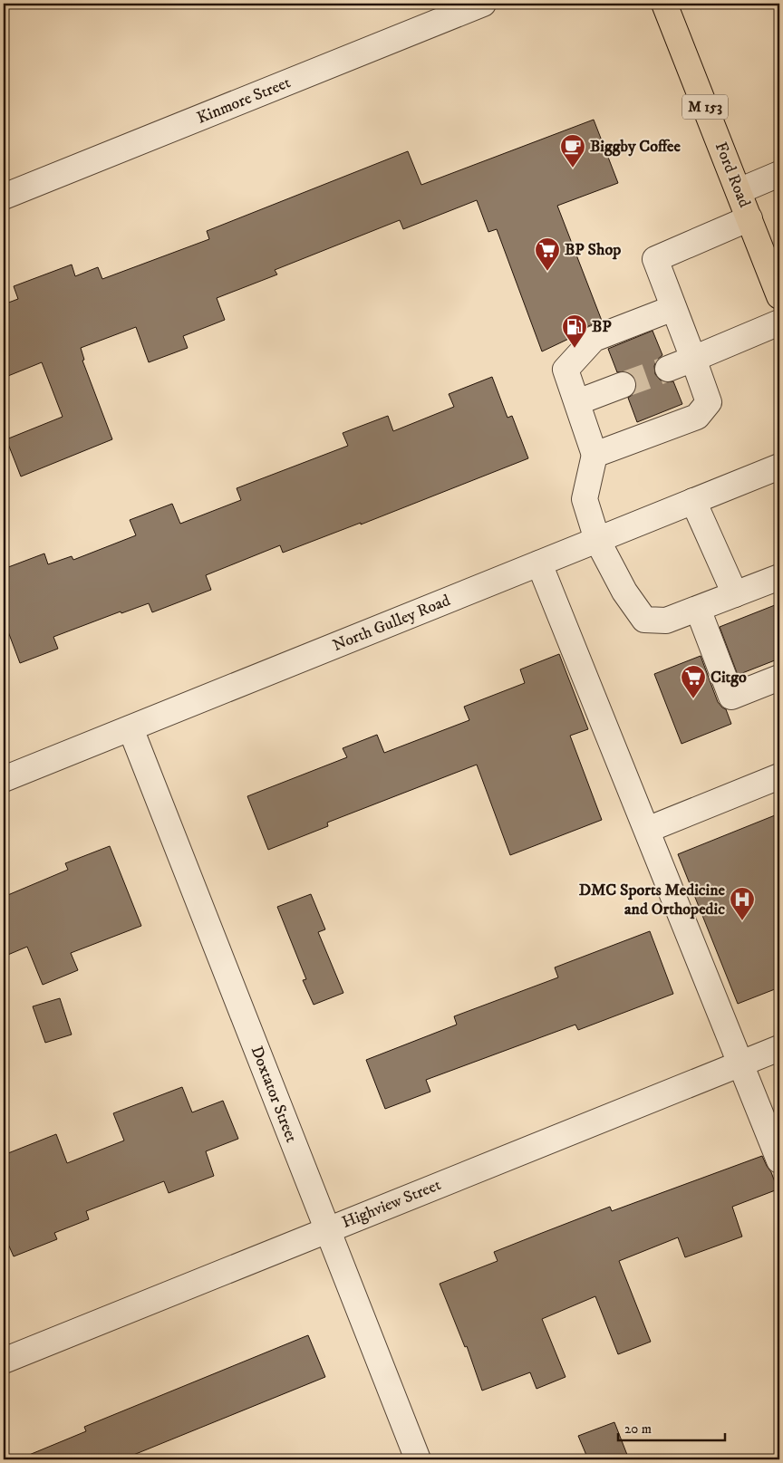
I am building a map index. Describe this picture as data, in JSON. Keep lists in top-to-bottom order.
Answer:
{
  "streets": {
    "main road": ["M 153", "Ford Road"],
    "street": [
      "Kinmore Street",
      "North Gulley Road",
      "Doxtator Street",
      "Highview Street"
    ]
  },
  "crossings": [
    ["North Gulley Road", "Doxtator Street"],
    ["Doxtator Street", "Highview Street"]
  ],
  "places": {
    "cafe": ["Biggby Coffee"],
    "supermarket": ["BP Shop", "Citgo"],
    "fuel station": ["BP"],
    "hospital": ["DMC Sports Medicine and Orthopedic"]
  },
  "scale_bar": "20 m"
}
